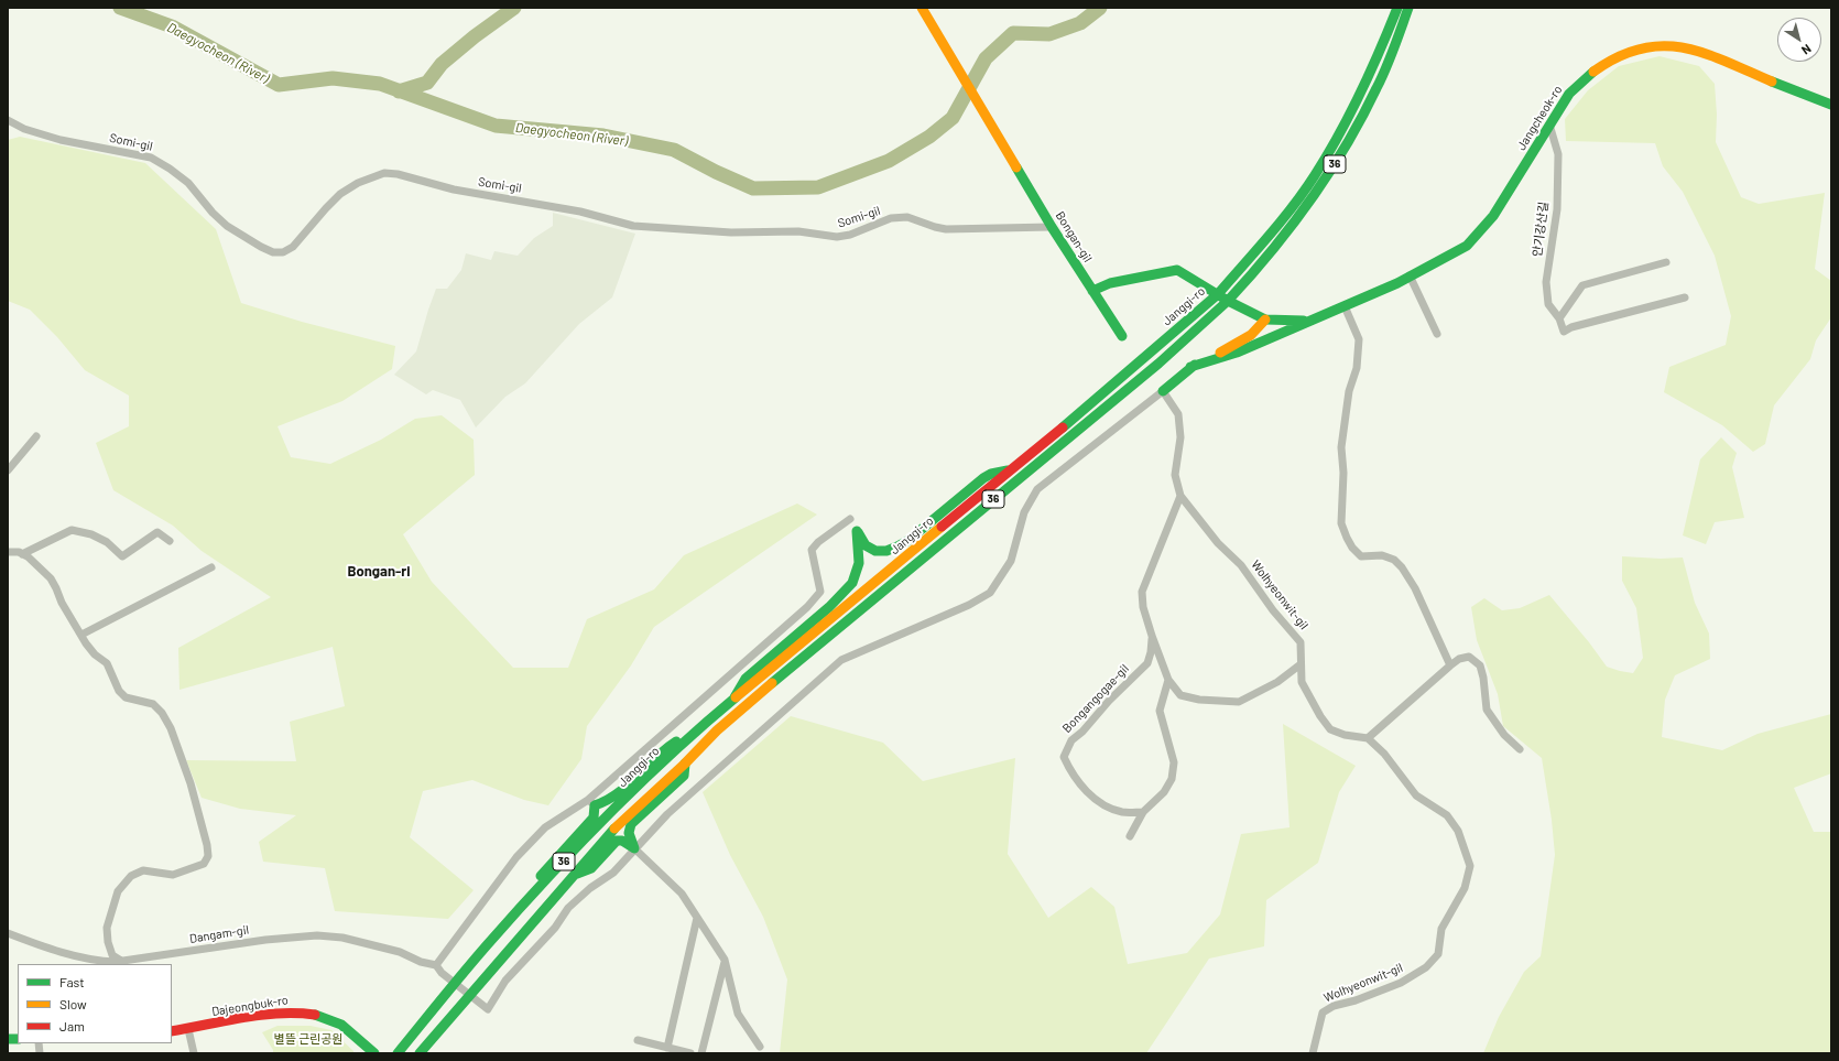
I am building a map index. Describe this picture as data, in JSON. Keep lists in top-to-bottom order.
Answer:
{
  "streets": {
    "main road": [
      "Jangcheok-ro",
      "36",
      "Bongan-gil",
      "Janggi-ro",
      "Dajeongbuk-ro"
    ],
    "street": [
      "Somi-gil",
      "안기강산길",
      "Wolhyeonwit-gil",
      "Bongangogae-gil",
      "Dangam-gil"
    ]
  },
  "crossings": [
    ["Jangcheok-ro", "안기강산길"],
    ["Somi-gil", "Bongan-gil"],
    ["Wolhyeonwit-gil", "Bongangogae-gil"]
  ],
  "districts": ["Bongan-ri"],
  "water": ["Daegyocheon (River)"],
  "parks": ["별뜰 근린공원"],
  "legend": ["Fast", "Slow", "Jam"],
  "north": "bottom right"
}
